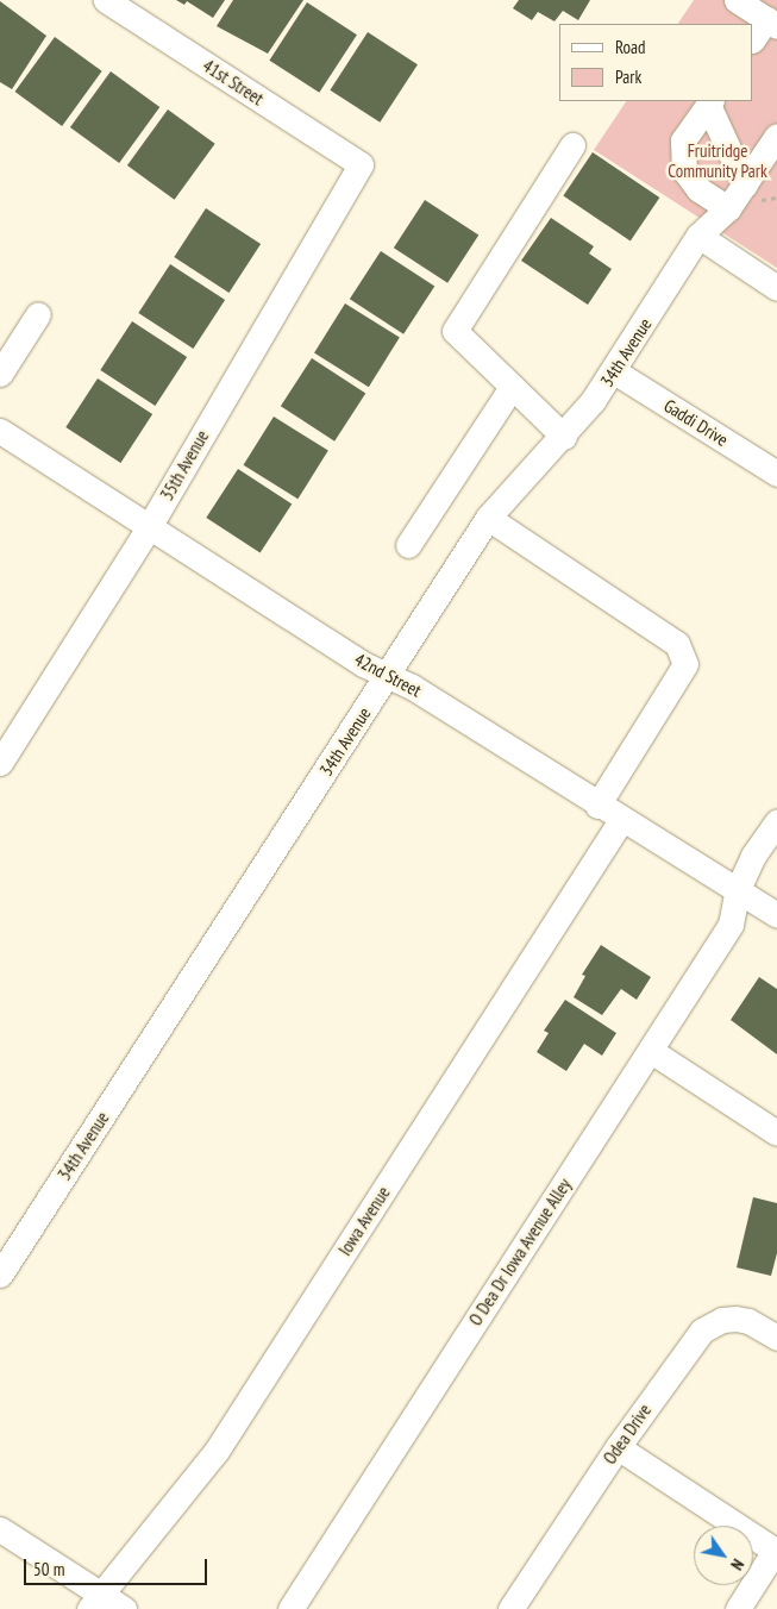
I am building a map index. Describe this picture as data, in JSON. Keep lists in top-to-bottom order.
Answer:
{
  "streets": {
    "street": [
      "41st Street",
      "34th Avenue",
      "Gaddi Drive",
      "35th Avenue",
      "42nd Street",
      "Iowa Avenue",
      "O Dea Dr Iowa Avenue Alley",
      "Odea Drive"
    ]
  },
  "crossings": [
    ["41st Street", "35th Avenue"],
    ["34th Avenue", "Gaddi Drive"],
    ["34th Avenue", "42nd Street"],
    ["35th Avenue", "42nd Street"],
    ["42nd Street", "Iowa Avenue"],
    ["42nd Street", "O Dea Dr Iowa Avenue Alley"]
  ],
  "parks": ["Fruitridge Community Park"],
  "legend": ["Road", "Park"],
  "scale_bar": "50 m",
  "north": "bottom right"
}
